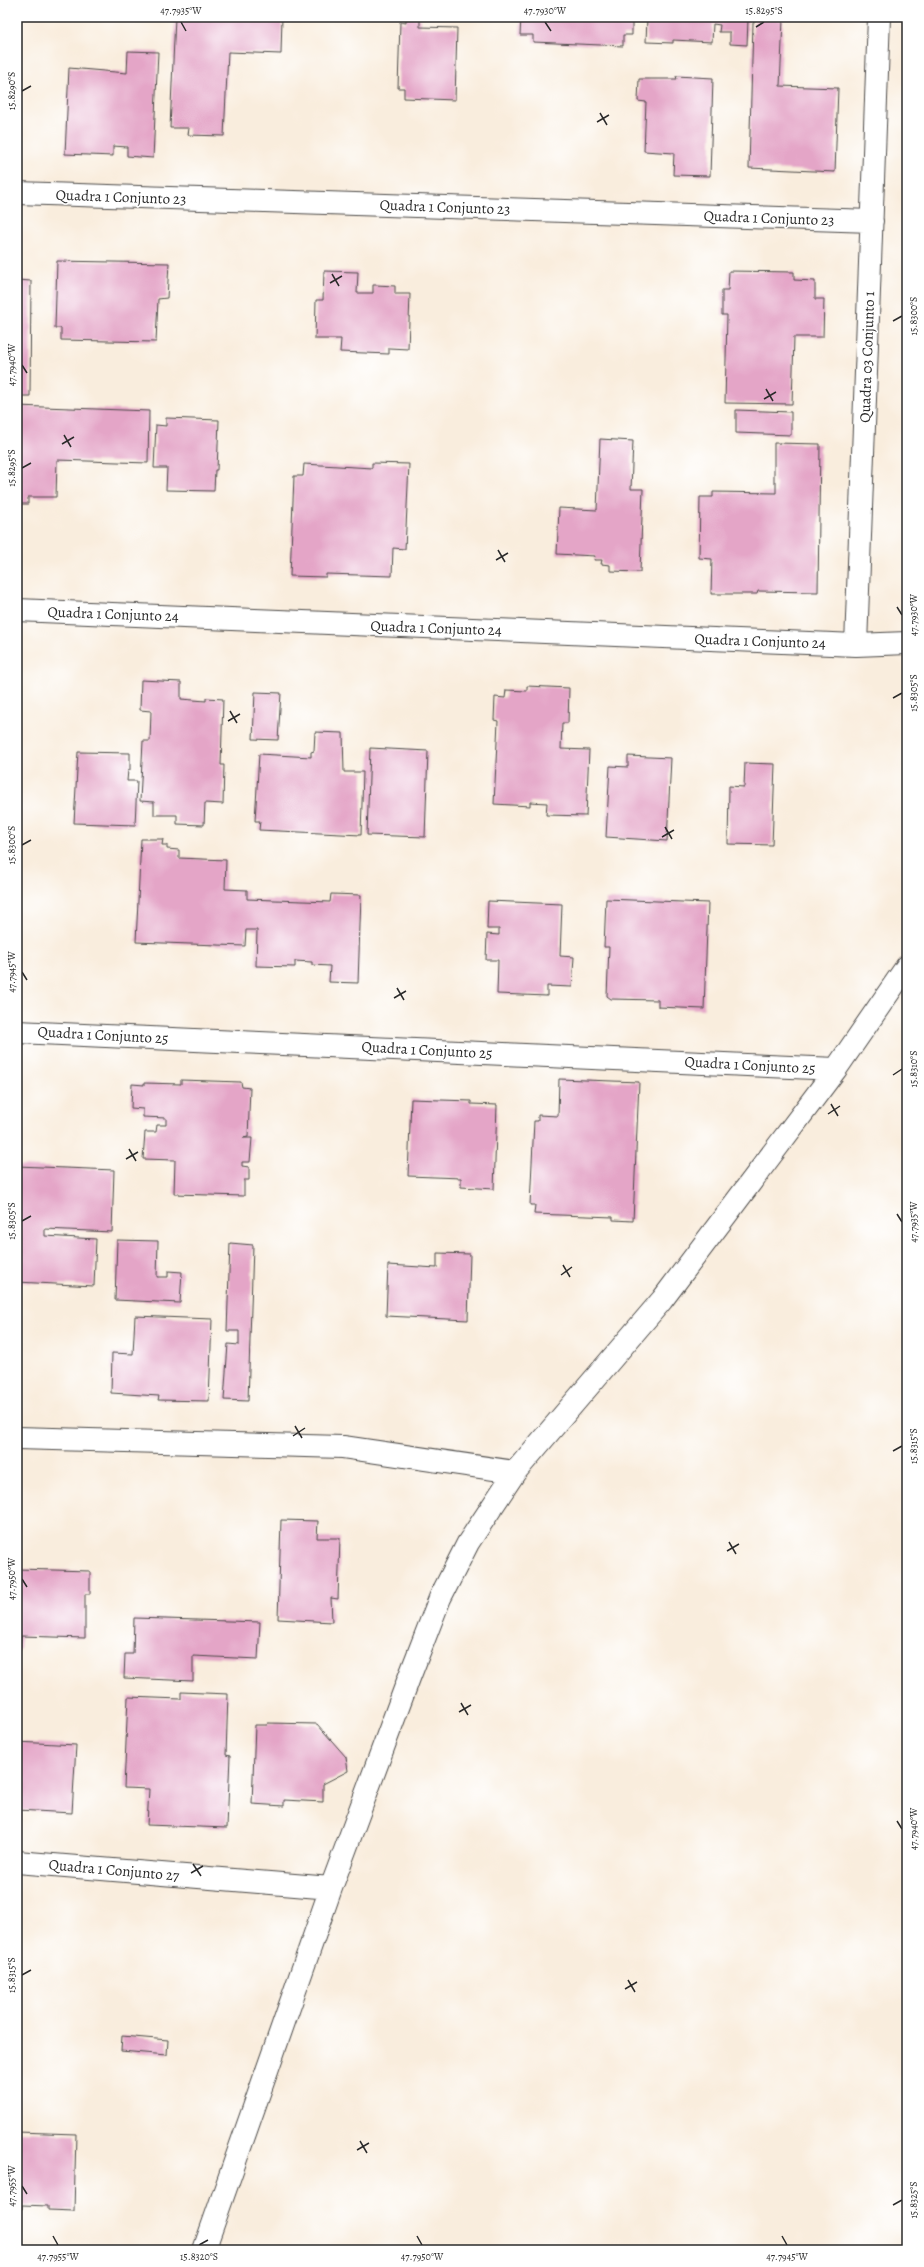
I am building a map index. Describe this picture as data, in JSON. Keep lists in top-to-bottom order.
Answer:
{
  "streets": {
    "street": [
      "Quadra 1 Conjunto 23",
      "Quadra 03 Conjunto 1",
      "Quadra 1 Conjunto 24",
      "Quadra 1 Conjunto 25",
      "Quadra 1 Conjunto 27"
    ]
  },
  "crossings": [
    ["Quadra 1 Conjunto 23", "Quadra 03 Conjunto 1"],
    ["Quadra 03 Conjunto 1", "Quadra 1 Conjunto 24"]
  ],
  "coordinates": [
    "47.7935°W",
    "47.7930°W",
    "15.8295°S",
    "15.8290°S",
    "15.8300°S",
    "47.7940°W",
    "15.8305°S",
    "47.7945°W",
    "15.8310°S",
    "15.8315°S",
    "47.7950°W",
    "47.7955°W",
    "15.8325°S",
    "15.8320°S"
  ]
}
